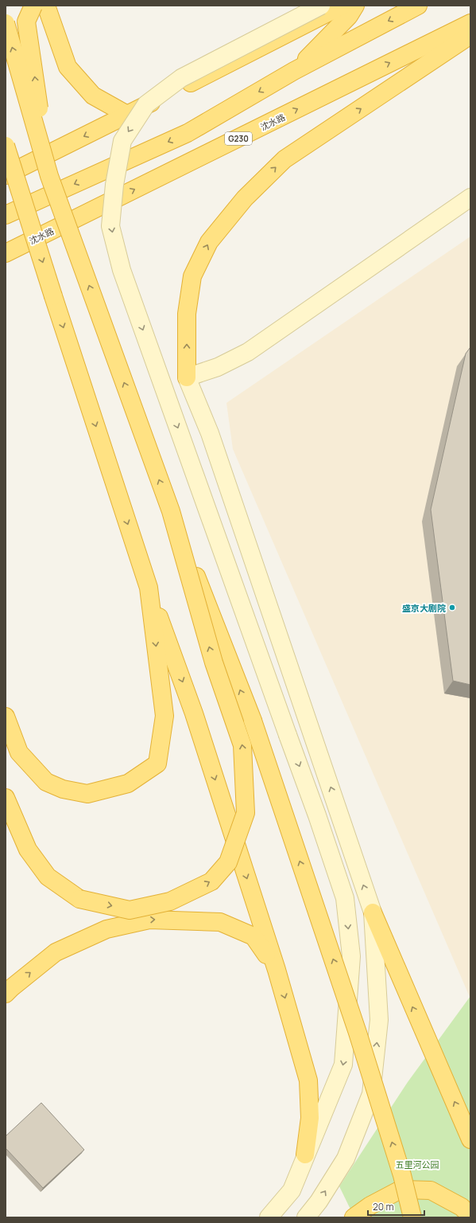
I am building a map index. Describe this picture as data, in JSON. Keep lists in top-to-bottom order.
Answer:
{
  "streets": {
    "highway": ["沈水路", "G230"]
  },
  "parks": ["五里河公园"],
  "places": ["盛京大剧院"],
  "scale_bar": "20 m"
}
